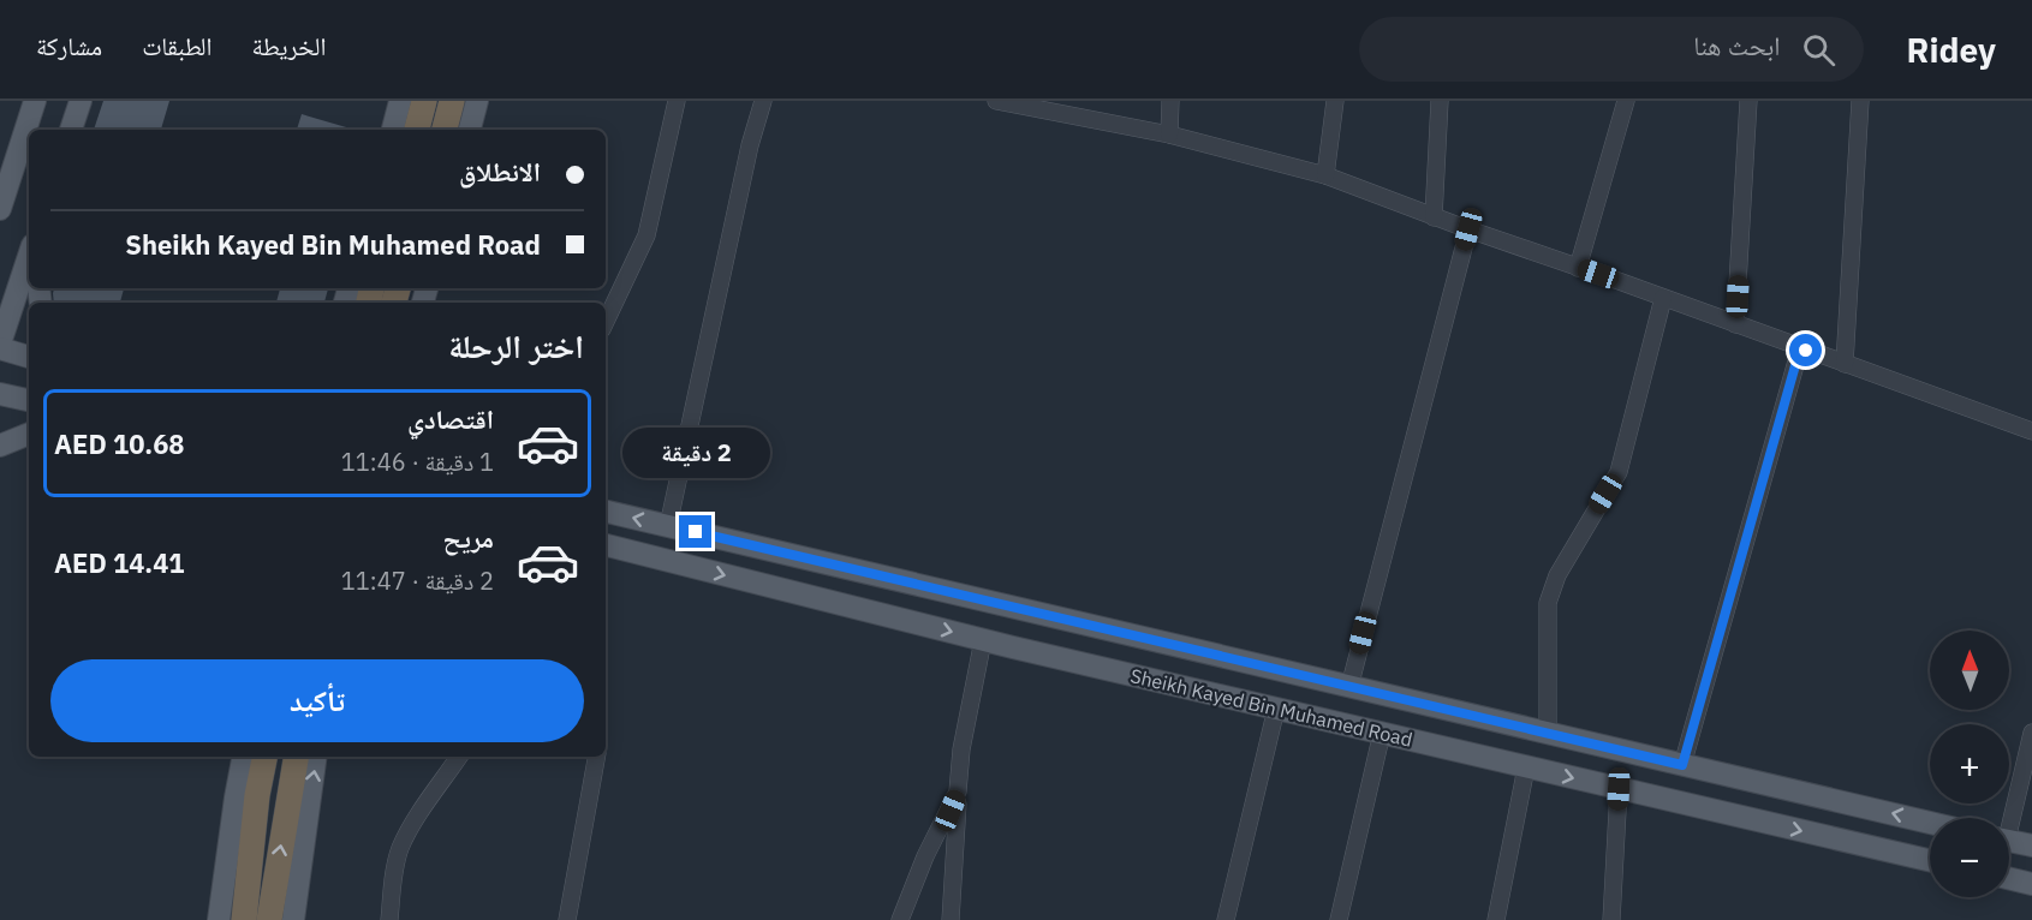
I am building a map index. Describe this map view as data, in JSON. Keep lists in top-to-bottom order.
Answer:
{
  "streets": {
    "main road": ["Sheikh Kayed Bin Muhamed Road"]
  },
  "north": "top",
  "page": {
    "header": "Ridey",
    "search": "ابحث هنا",
    "nav": ["الخريطة", "الطبقات", "مشاركة"],
    "banner": ["الانطلاق", "Sheikh Kayed Bin Muhamed Road"],
    "heading": "اختر الرحلة",
    "list": [
      {
        "name": "اقتصادي",
        "note": "1 دقيقة · 11:46",
        "value": "AED 10.68"
      },
      {
        "name": "مريح",
        "note": "2 دقيقة · 11:47",
        "value": "AED 14.41"
      }
    ],
    "bubble": "2 دقيقة",
    "map_buttons": ["+", "−"],
    "buttons": "تأكيد"
  }
}
